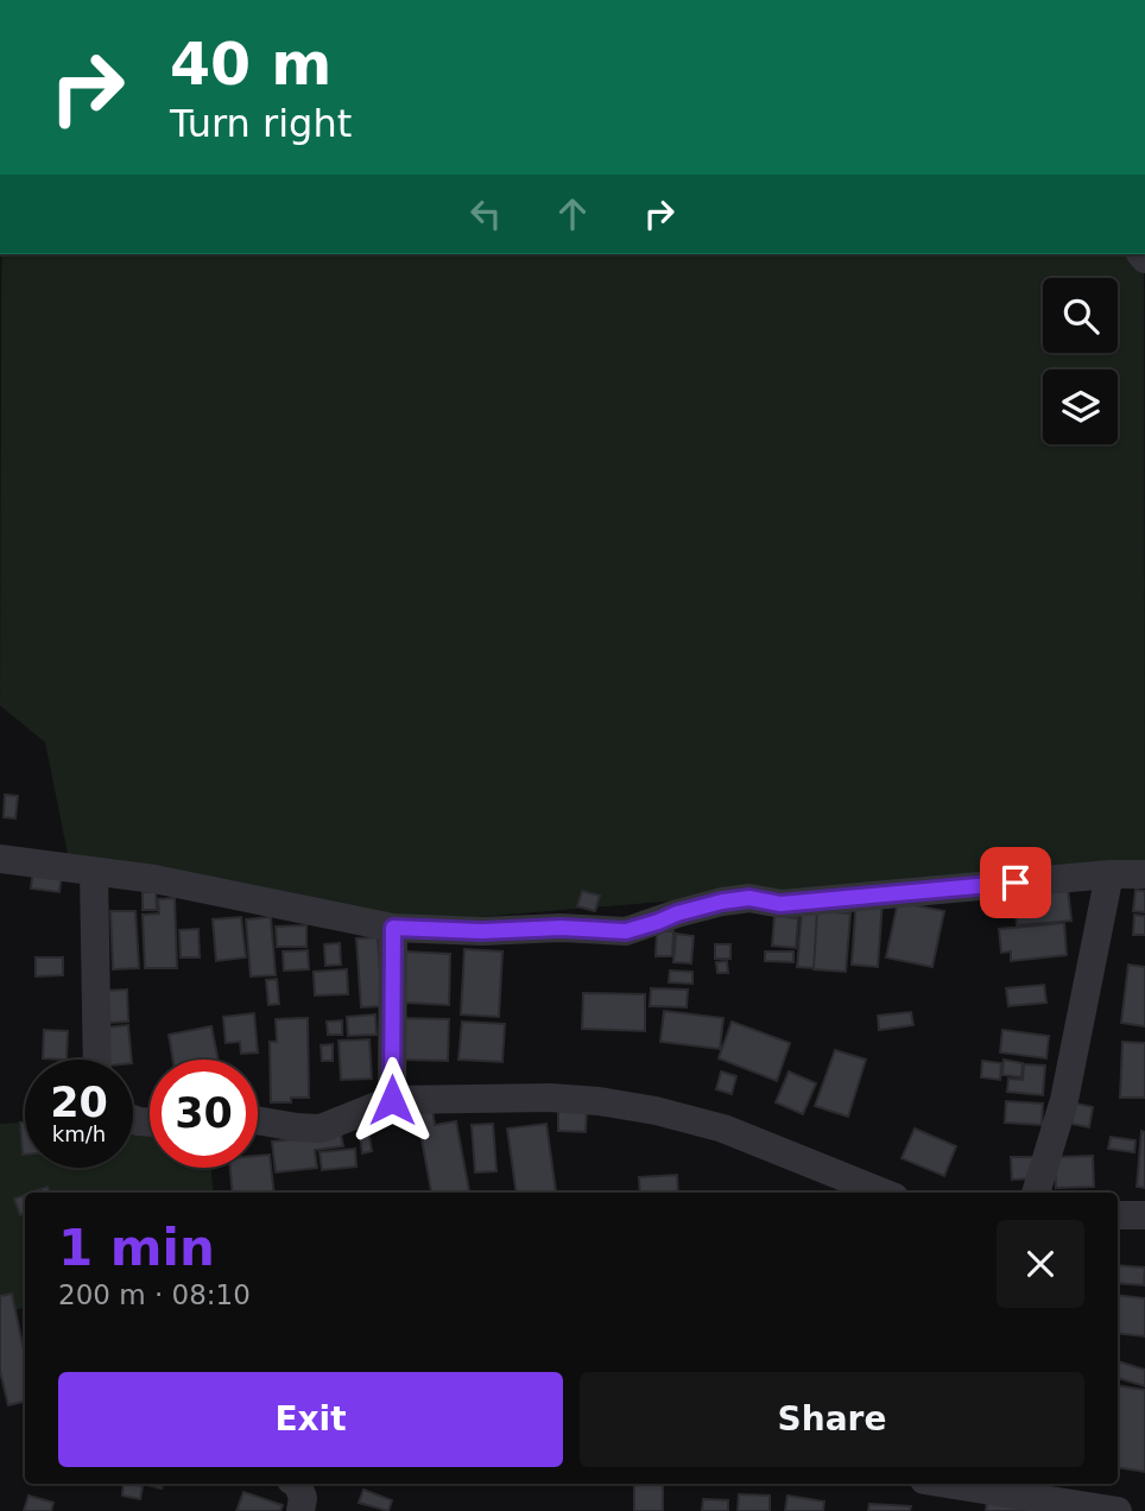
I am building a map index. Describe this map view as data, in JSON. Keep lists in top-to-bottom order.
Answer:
{
  "page": {
    "turn": ["40 m", "Turn right"],
    "speed": "20 km/h",
    "limit": "30",
    "heading": ["1 min", "200 m · 08:10"],
    "buttons": ["Exit", "Share"]
  }
}
